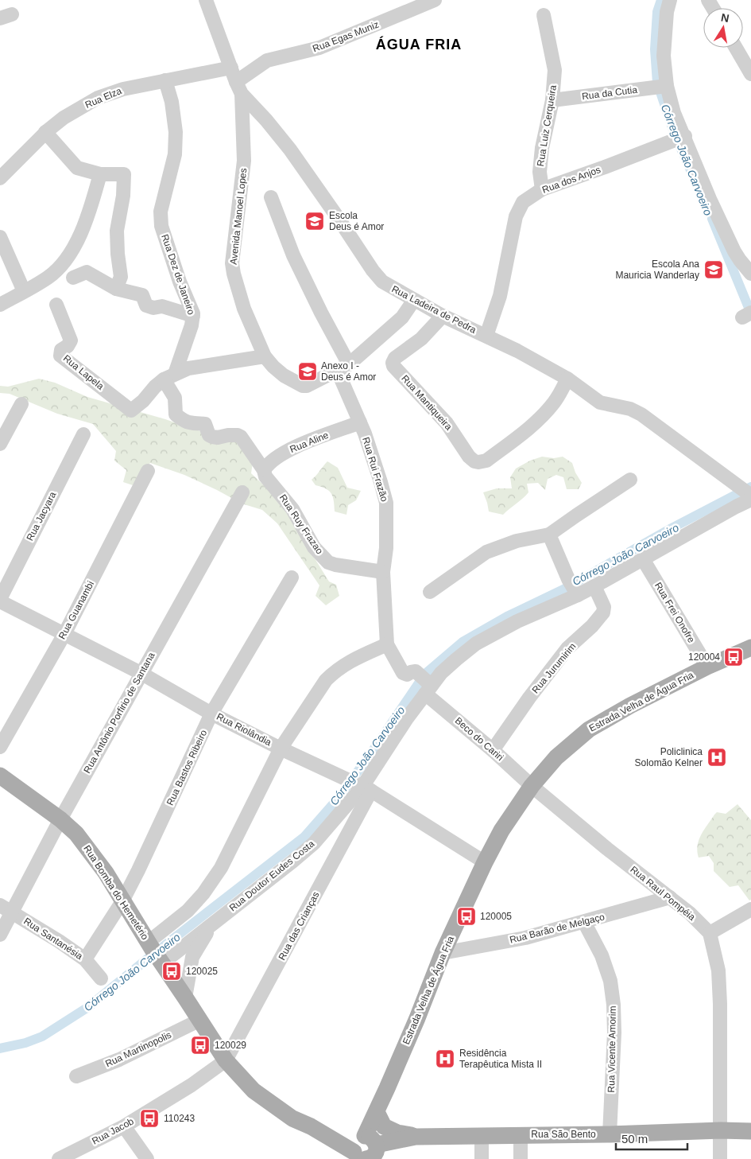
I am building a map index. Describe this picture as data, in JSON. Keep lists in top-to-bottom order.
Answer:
{
  "streets": {
    "main road": ["Estrada Velha de Água Fria", "Rua Bomba do Hemetério", "Rua São Bento"],
    "street": [
      "Rua Egas Muniz",
      "Rua da Cutia",
      "Rua Elza",
      "Rua Luiz Cerqueira",
      "Rua dos Anjos",
      "Avenida Manoel Lopes",
      "Rua Dez de Janeiro",
      "Rua Ladeira de Pedra",
      "Rua Lapela",
      "Rua Mantiqueira",
      "Rua Aline",
      "Rua Rui Frazão",
      "Rua Jacyara",
      "Rua Ruy Frazao",
      "Rua Guanambi",
      "Rua Frei Onofre",
      "Rua Jurumirim",
      "Rua Antônio Porfirio de Santana",
      "Rua Riolândia",
      "Beco do Cariri",
      "Rua Bastos Ribeiro",
      "Rua Doutor Eudes Costa",
      "Rua Raul Pompéia",
      "Rua das Crianças",
      "Rua Barão de Melgaço",
      "Rua Santanésia",
      "Rua Martinopolis",
      "Rua Vicente Amorim",
      "Rua Jacob"
    ]
  },
  "crossings": [
    ["Rua Egas Muniz", "Avenida Manoel Lopes"],
    ["Rua Egas Muniz", "Rua Ladeira de Pedra"],
    ["Rua da Cutia", "Rua Luiz Cerqueira"],
    ["Rua Elza", "Rua Dez de Janeiro"],
    ["Rua Elza", "Rua Ladeira de Pedra"],
    ["Rua Luiz Cerqueira", "Rua dos Anjos"],
    ["Rua dos Anjos", "Rua Ladeira de Pedra"],
    ["Avenida Manoel Lopes", "Rua Dez de Janeiro"],
    ["Avenida Manoel Lopes", "Rua Ladeira de Pedra"],
    ["Avenida Manoel Lopes", "Rua Rui Frazão"],
    ["Rua Dez de Janeiro", "Rua Lapela"],
    ["Rua Dez de Janeiro", "Rua Ruy Frazao"],
    ["Rua Ladeira de Pedra", "Rua Mantiqueira"],
    ["Rua Ladeira de Pedra", "Rua Doutor Eudes Costa"],
    ["Rua Aline", "Rua Rui Frazão"],
    ["Rua Aline", "Rua Ruy Frazao"],
    ["Rua Rui Frazão", "Rua Ruy Frazao"],
    ["Rua Jacyara", "Rua Riolândia"],
    ["Rua Guanambi", "Rua Riolândia"],
    ["Rua Frei Onofre", "Estrada Velha de Água Fria"],
    ["Rua Frei Onofre", "Rua Doutor Eudes Costa"],
    ["Rua Jurumirim", "Beco do Cariri"],
    ["Rua Jurumirim", "Rua Doutor Eudes Costa"],
    ["Estrada Velha de Água Fria", "Rua Riolândia"],
    ["Estrada Velha de Água Fria", "Beco do Cariri"],
    ["Estrada Velha de Água Fria", "Rua Bomba do Hemetério"],
    ["Estrada Velha de Água Fria", "Rua Raul Pompéia"],
    ["Estrada Velha de Água Fria", "Rua Barão de Melgaço"],
    ["Estrada Velha de Água Fria", "Rua São Bento"],
    ["Rua Antônio Porfirio de Santana", "Rua Riolândia"],
    ["Rua Antônio Porfirio de Santana", "Rua Bomba do Hemetério"],
    ["Rua Antônio Porfirio de Santana", "Rua Santanésia"],
    ["Rua Riolândia", "Rua Bastos Ribeiro"],
    ["Rua Riolândia", "Rua Doutor Eudes Costa"],
    ["Rua Riolândia", "Rua das Crianças"],
    ["Beco do Cariri", "Rua Doutor Eudes Costa"],
    ["Beco do Cariri", "Rua Raul Pompéia"],
    ["Rua Bastos Ribeiro", "Rua Bomba do Hemetério"],
    ["Rua Bastos Ribeiro", "Rua Santanésia"],
    ["Rua Doutor Eudes Costa", "Rua Bomba do Hemetério"],
    ["Rua Doutor Eudes Costa", "Rua das Crianças"],
    ["Rua Bomba do Hemetério", "Rua das Crianças"],
    ["Rua Bomba do Hemetério", "Rua Martinopolis"],
    ["Rua Bomba do Hemetério", "Rua Jacob"],
    ["Rua Bomba do Hemetério", "Rua São Bento"],
    ["Rua Raul Pompéia", "Rua Barão de Melgaço"],
    ["Rua das Crianças", "Rua Jacob"],
    ["Rua Barão de Melgaço", "Rua Vicente Amorim"],
    ["Rua Vicente Amorim", "Rua São Bento"]
  ],
  "districts": ["ÁGUA FRIA"],
  "water": ["Córrego João Carvoeiro"],
  "places": {
    "school or university": ["Escola Deus é Amor", "Escola Ana Mauricia Wanderlay", "Anexo I - Deus é Amor"],
    "bus stop": [
      "120004",
      "120005",
      "120025",
      "120029",
      "110243"
    ],
    "hospital": ["Policlinica Solomão Kelner", "Residência Terapêutica Mista II"]
  },
  "scale_bar": "50 m",
  "north": "top"
}
